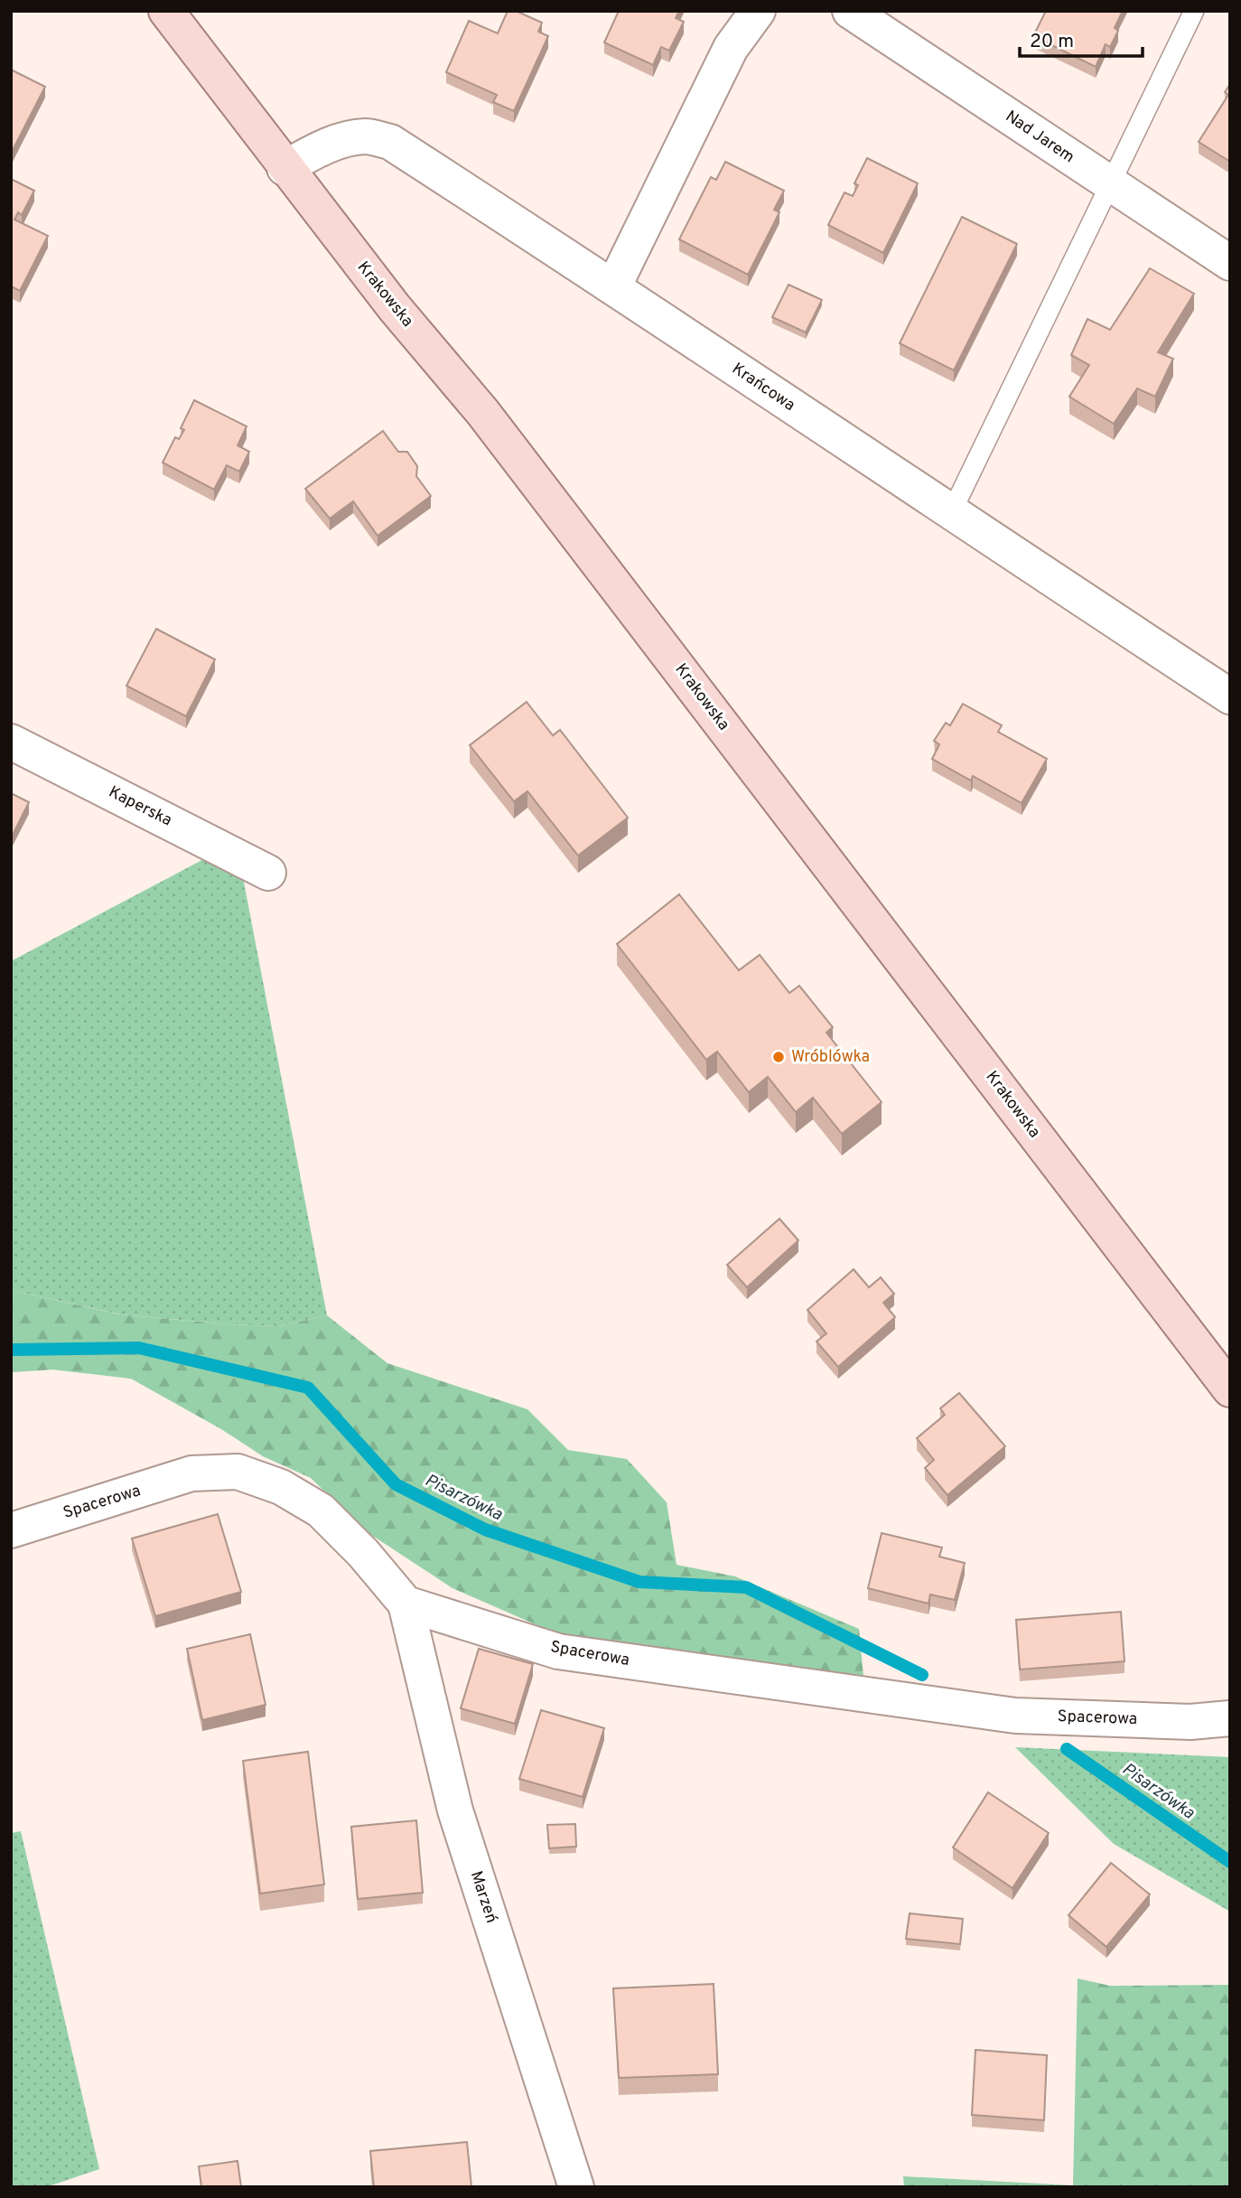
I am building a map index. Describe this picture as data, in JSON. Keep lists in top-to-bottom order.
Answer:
{
  "streets": {
    "main road": ["Krakowska"],
    "street": [
      "Nad Jarem",
      "Krańcowa",
      "Kaperska",
      "Spacerowa",
      "Marzeń"
    ]
  },
  "crossings": [
    ["Krakowska", "Krańcowa"],
    ["Spacerowa", "Marzeń"]
  ],
  "water": ["Pisarzówka"],
  "places": ["Wróblówka"],
  "scale_bar": "20 m"
}
